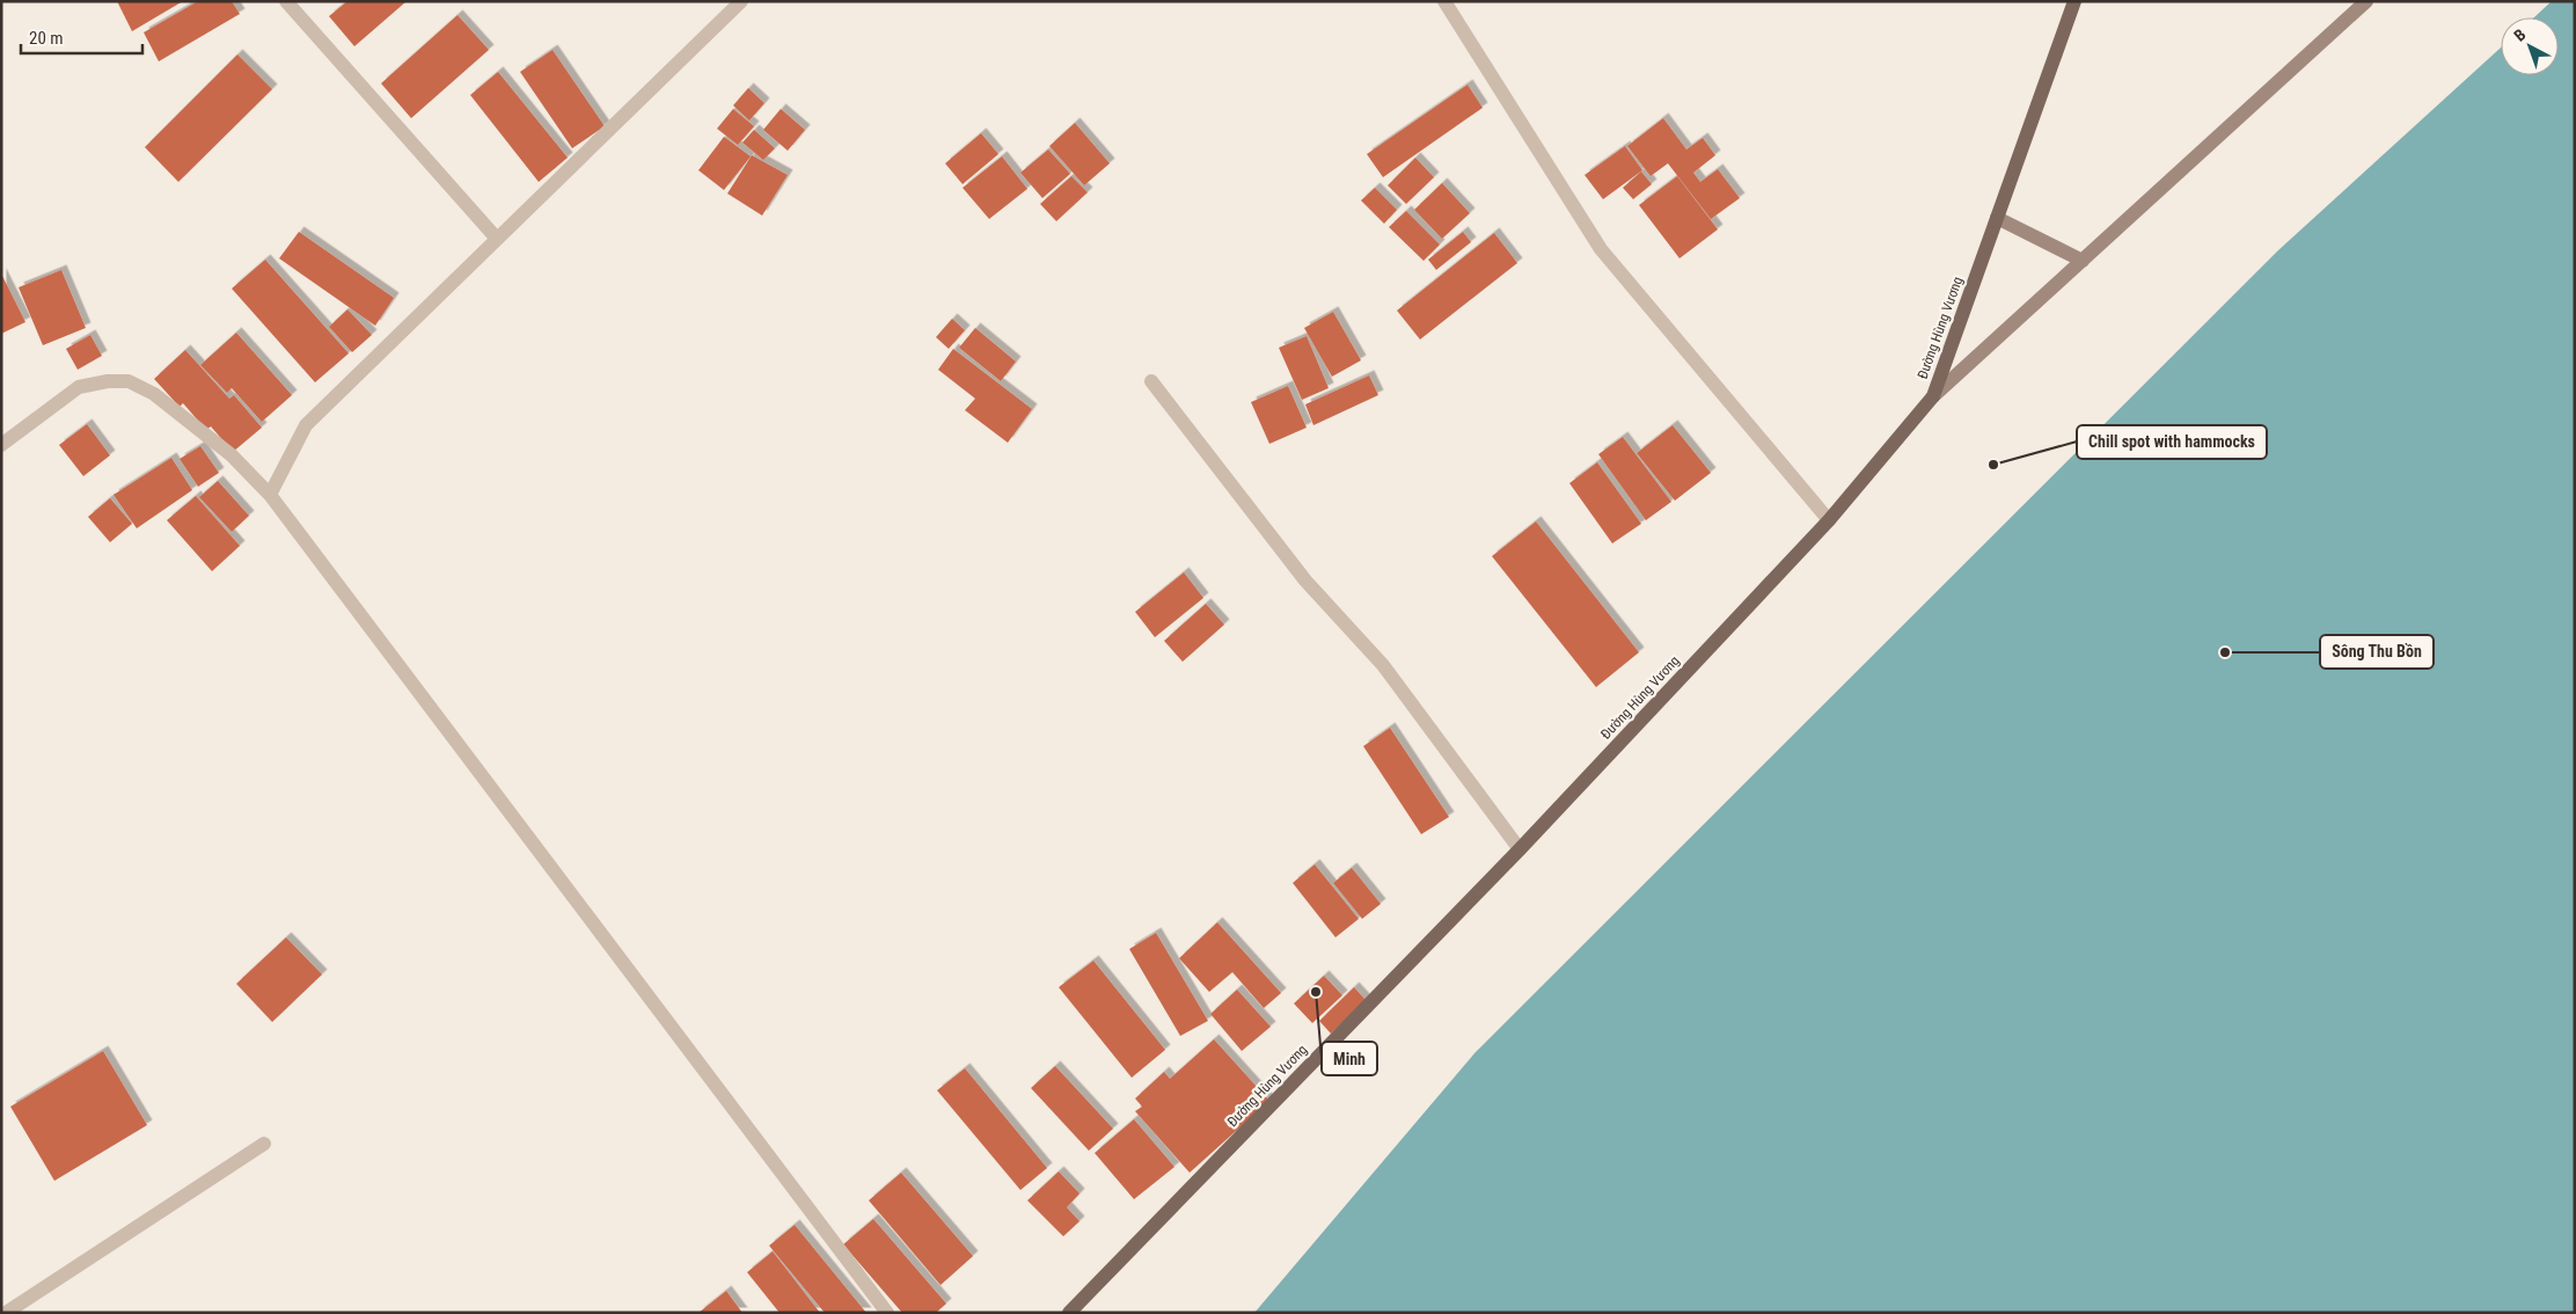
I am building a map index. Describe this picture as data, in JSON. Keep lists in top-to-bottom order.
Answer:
{
  "streets": {
    "main road": ["Đường Hùng Vương"]
  },
  "places": ["Chill spot with hammocks", "Sông Thu Bồn", "Minh"],
  "scale_bar": "20 m",
  "north": "top left"
}
